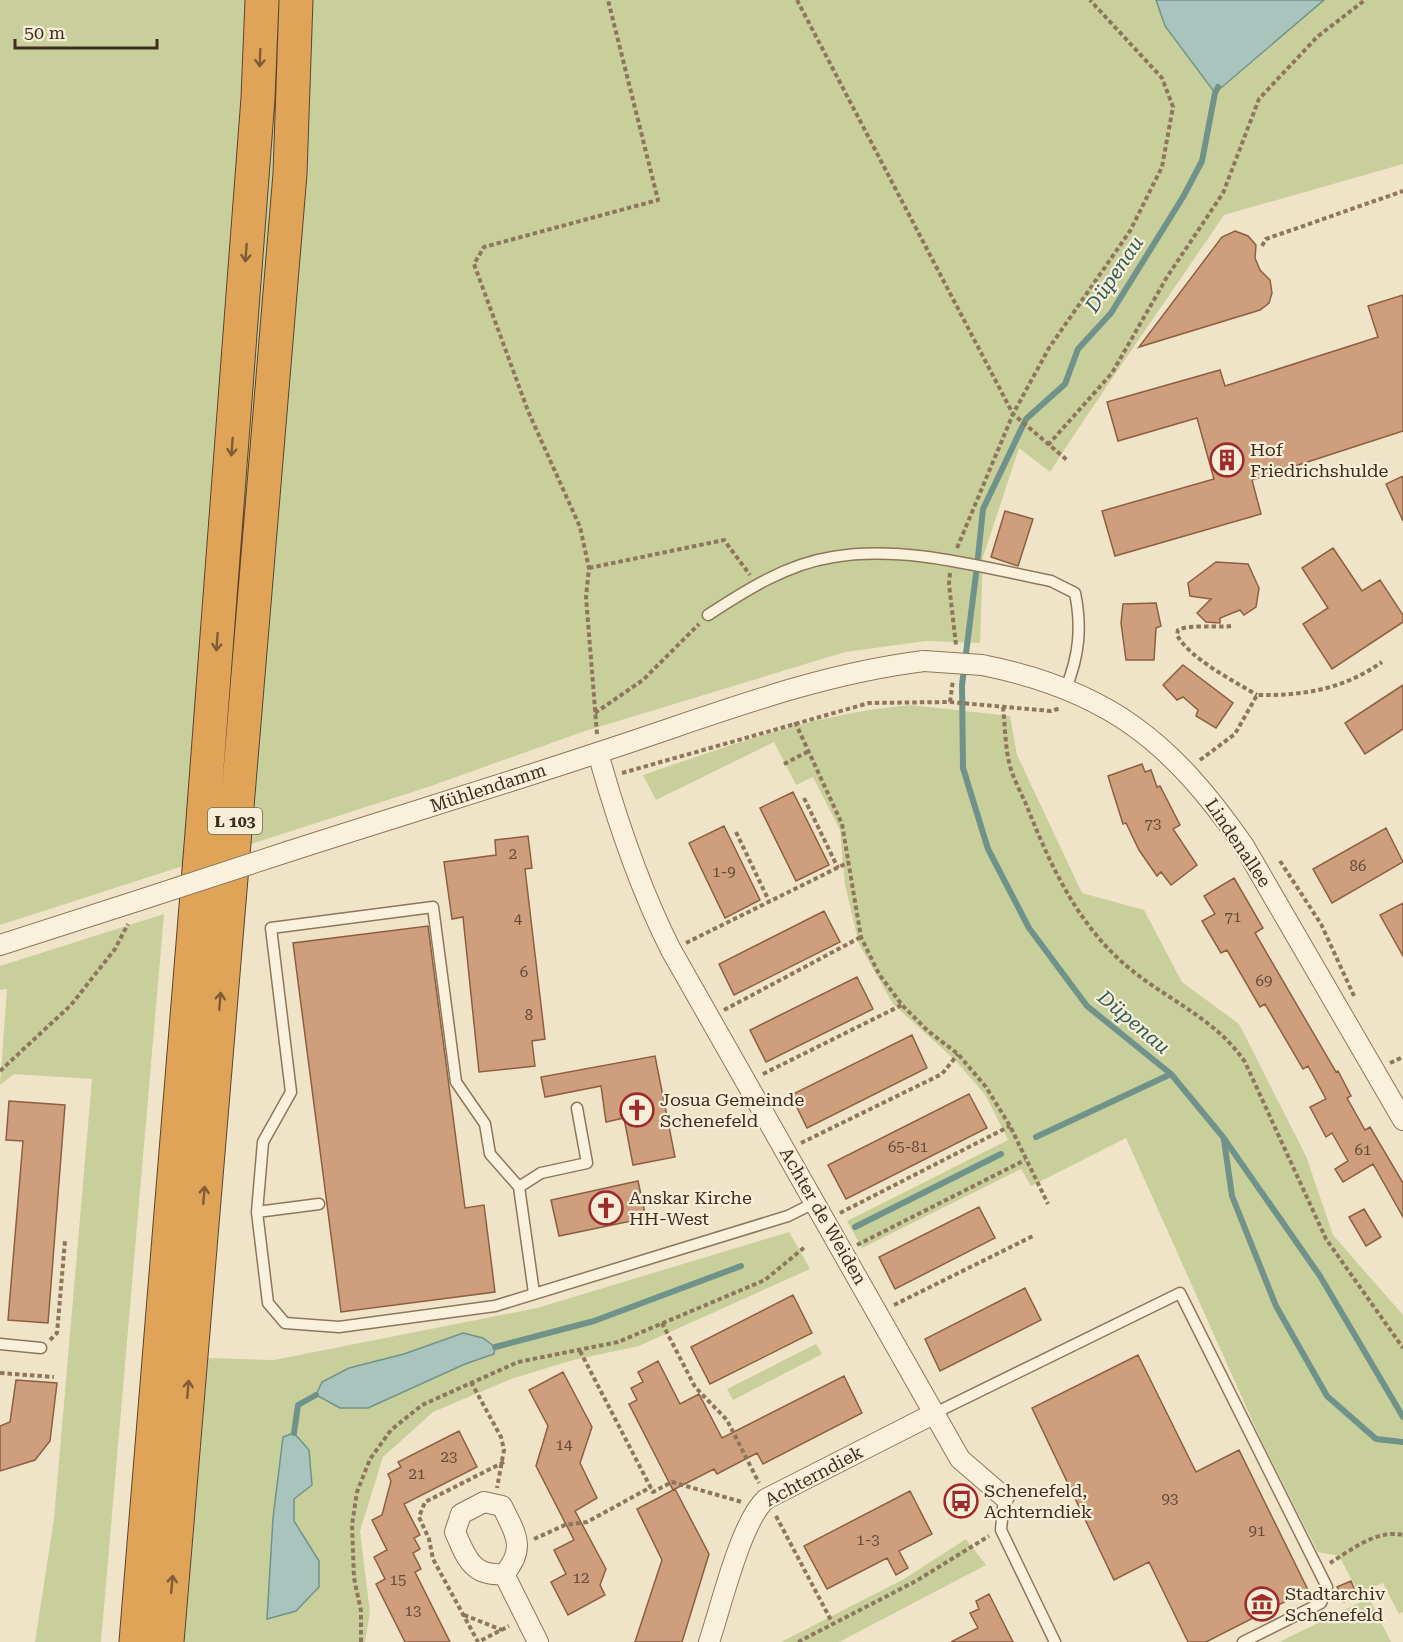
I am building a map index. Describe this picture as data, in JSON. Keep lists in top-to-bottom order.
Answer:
{
  "streets": {
    "highway": ["L 103"],
    "street": [
      "Mühlendamm",
      "Lindenallee",
      "Achter de Weiden",
      "Achterndiek"
    ]
  },
  "crossings": [
    ["Mühlendamm", "Lindenallee"],
    ["Mühlendamm", "Achter de Weiden"],
    ["Achter de Weiden", "Achterndiek"]
  ],
  "water": ["Düpenau"],
  "places": {
    "building": ["Hof Friedrichshulde"],
    "church": ["Josua Gemeinde Schenefeld", "Anskar Kirche HH-West"],
    "bus stop": ["Schenefeld, Achterndiek"],
    "museum": ["Stadtarchiv Schenefeld"]
  },
  "house_numbers": [
    "73",
    "2",
    "86",
    "1-9",
    "71",
    "4",
    "6",
    "69",
    "8",
    "65-81",
    "61",
    "14",
    "23",
    "21",
    "93",
    "91",
    "1-3",
    "12",
    "15",
    "13"
  ],
  "scale_bar": "50 m"
}
